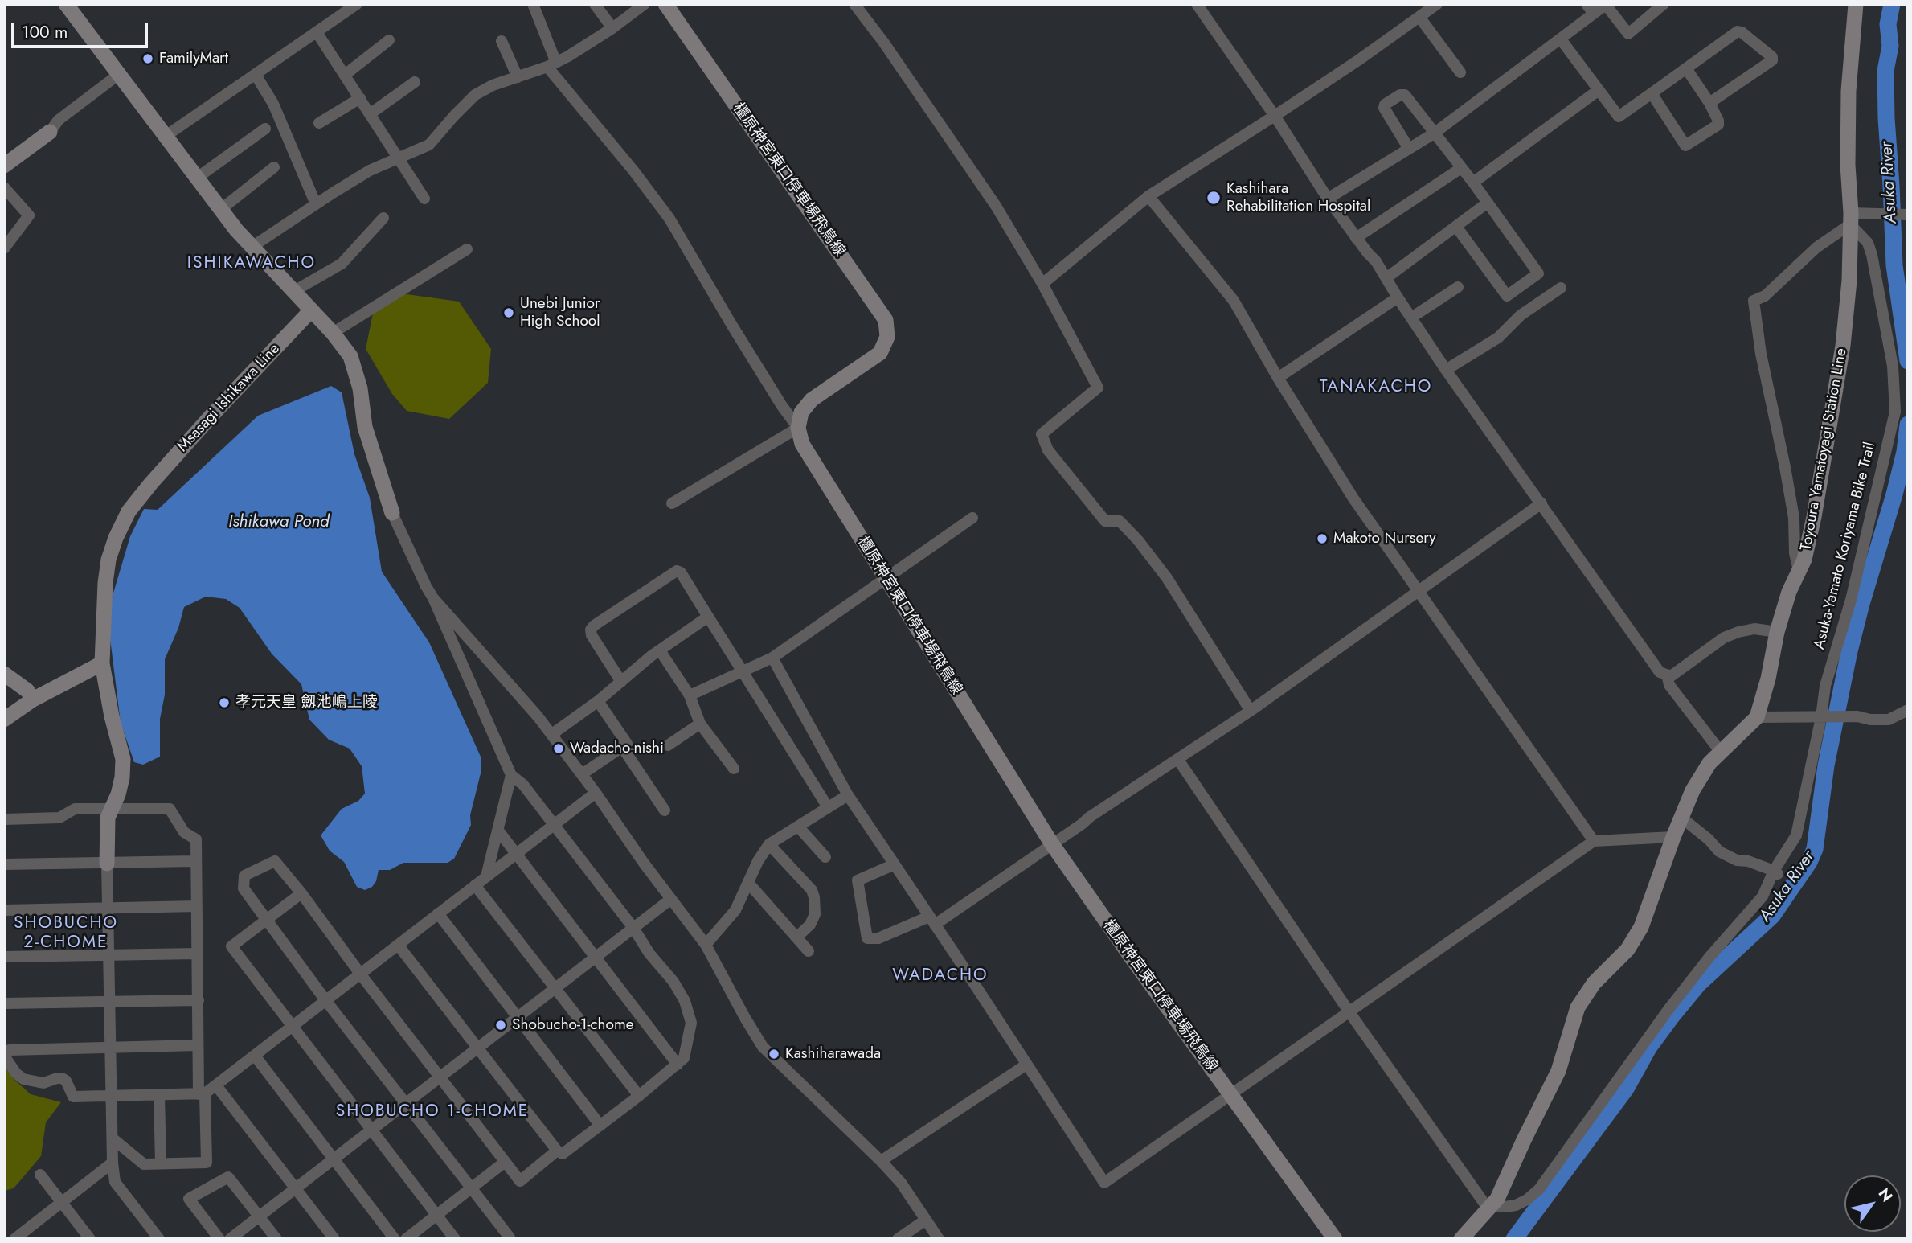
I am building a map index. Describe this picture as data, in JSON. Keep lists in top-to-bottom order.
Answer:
{
  "streets": {
    "main road": ["橿原神宮東口停車場飛鳥線", "Msasagi Ishikawa Line", "Toyoura Yamatoyagi Station Line"],
    "street": ["Asuka-Yamato Koriyama Bike Trail"]
  },
  "crossings": [
    ["Toyoura Yamatoyagi Station Line", "Asuka-Yamato Koriyama Bike Trail"]
  ],
  "districts": [
    "ISHIKAWACHO",
    "TANAKACHO",
    "SHOBUCHO 2-CHOME",
    "WADACHO",
    "SHOBUCHO 1-CHOME"
  ],
  "water": ["Asuka River", "Ishikawa Pond"],
  "places": [
    "FamilyMart",
    "Kashihara Rehabilitation Hospital",
    "Unebi Junior High School",
    "Makoto Nursery",
    "孝元天皇 劔池嶋上陵",
    "Wadacho-nishi",
    "Shobucho-1-chome",
    "Kashiharawada"
  ],
  "scale_bar": "100 m",
  "north": "top right"
}
